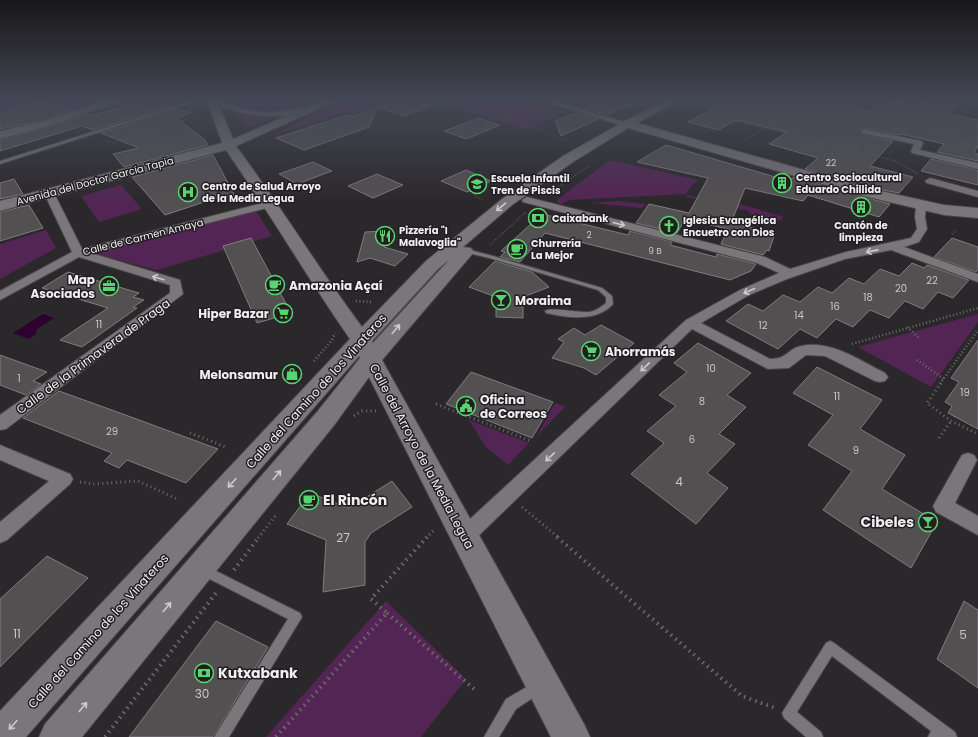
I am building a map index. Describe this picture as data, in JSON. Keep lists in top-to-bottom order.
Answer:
{
  "streets": {
    "main road": ["Avenida del Doctor García Tapia", "Calle del Camino de los Vinateros", "Calle del Arroyo de la Media Legua"],
    "street": ["Calle de Carmen Amaya", "Calle de la Primavera de Praga"]
  },
  "crossings": [
    ["Avenida del Doctor García Tapia", "Calle del Arroyo de la Media Legua"],
    ["Calle de Carmen Amaya", "Calle de la Primavera de Praga"],
    ["Calle de Carmen Amaya", "Calle del Arroyo de la Media Legua"],
    ["Calle del Camino de los Vinateros", "Calle del Arroyo de la Media Legua"]
  ],
  "places": {
    "building": ["Centro Sociocultural Eduardo Chillida", "Cantón de limpieza"],
    "school or university": ["Escuela Infantil Tren de Piscis"],
    "hospital": ["Centro de Salud Arroyo de la Media Legua"],
    "bank": ["Caixabank", "Kutxabank"],
    "church": ["Iglesia Evangélica Encuetro con Dios"],
    "restaurant": ["Pizzería \"I Malavoglia\""],
    "cafe": ["Churrería La Mejor", "Amazonia Açaí", "El Rincón"],
    "office": ["Map Asociados"],
    "bar": ["Moraima", "Cibeles"],
    "supermarket": ["Hiper Bazar", "Ahorramás"],
    "shop": ["Melonsamur"],
    "public building": ["Oficina de Correos"]
  },
  "house_numbers": [
    "22",
    "2",
    "9 B",
    "22",
    "20",
    "18",
    "16",
    "14",
    "11",
    "12",
    "10",
    "1",
    "19",
    "11",
    "8",
    "29",
    "6",
    "9",
    "4",
    "27",
    "11",
    "5",
    "30"
  ]
}
